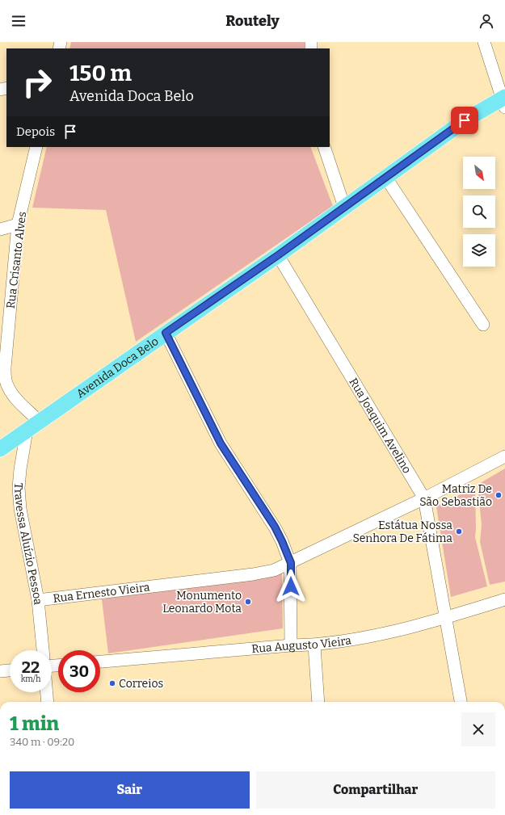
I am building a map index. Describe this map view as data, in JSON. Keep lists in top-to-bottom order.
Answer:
{
  "streets": {
    "main road": ["Avenida Doca Belo"],
    "street": [
      "Rua Crisanto Alves",
      "Rua Joaquim Avelino",
      "Travessa Aluízio Pessoa",
      "Rua Ernesto Vieira",
      "Rua Augusto Vieira"
    ]
  },
  "crossings": [
    ["Rua Crisanto Alves", "Avenida Doca Belo"],
    ["Avenida Doca Belo", "Rua Joaquim Avelino"],
    ["Avenida Doca Belo", "Travessa Aluízio Pessoa"],
    ["Rua Joaquim Avelino", "Rua Ernesto Vieira"],
    ["Rua Joaquim Avelino", "Rua Augusto Vieira"],
    ["Travessa Aluízio Pessoa", "Rua Ernesto Vieira"]
  ],
  "places": [
    "Matriz De São Sebastião",
    "Estátua Nossa Senhora De Fátima",
    "Monumento Leonardo Mota",
    "Correios"
  ],
  "north": "bottom right",
  "page": {
    "header": "Routely",
    "turn": ["150 m", "Avenida Doca Belo"],
    "then": "Depois",
    "speed": "22 km/h",
    "limit": "30",
    "heading": ["1 min", "340 m · 09:20"],
    "buttons": ["Sair", "Compartilhar"]
  }
}
